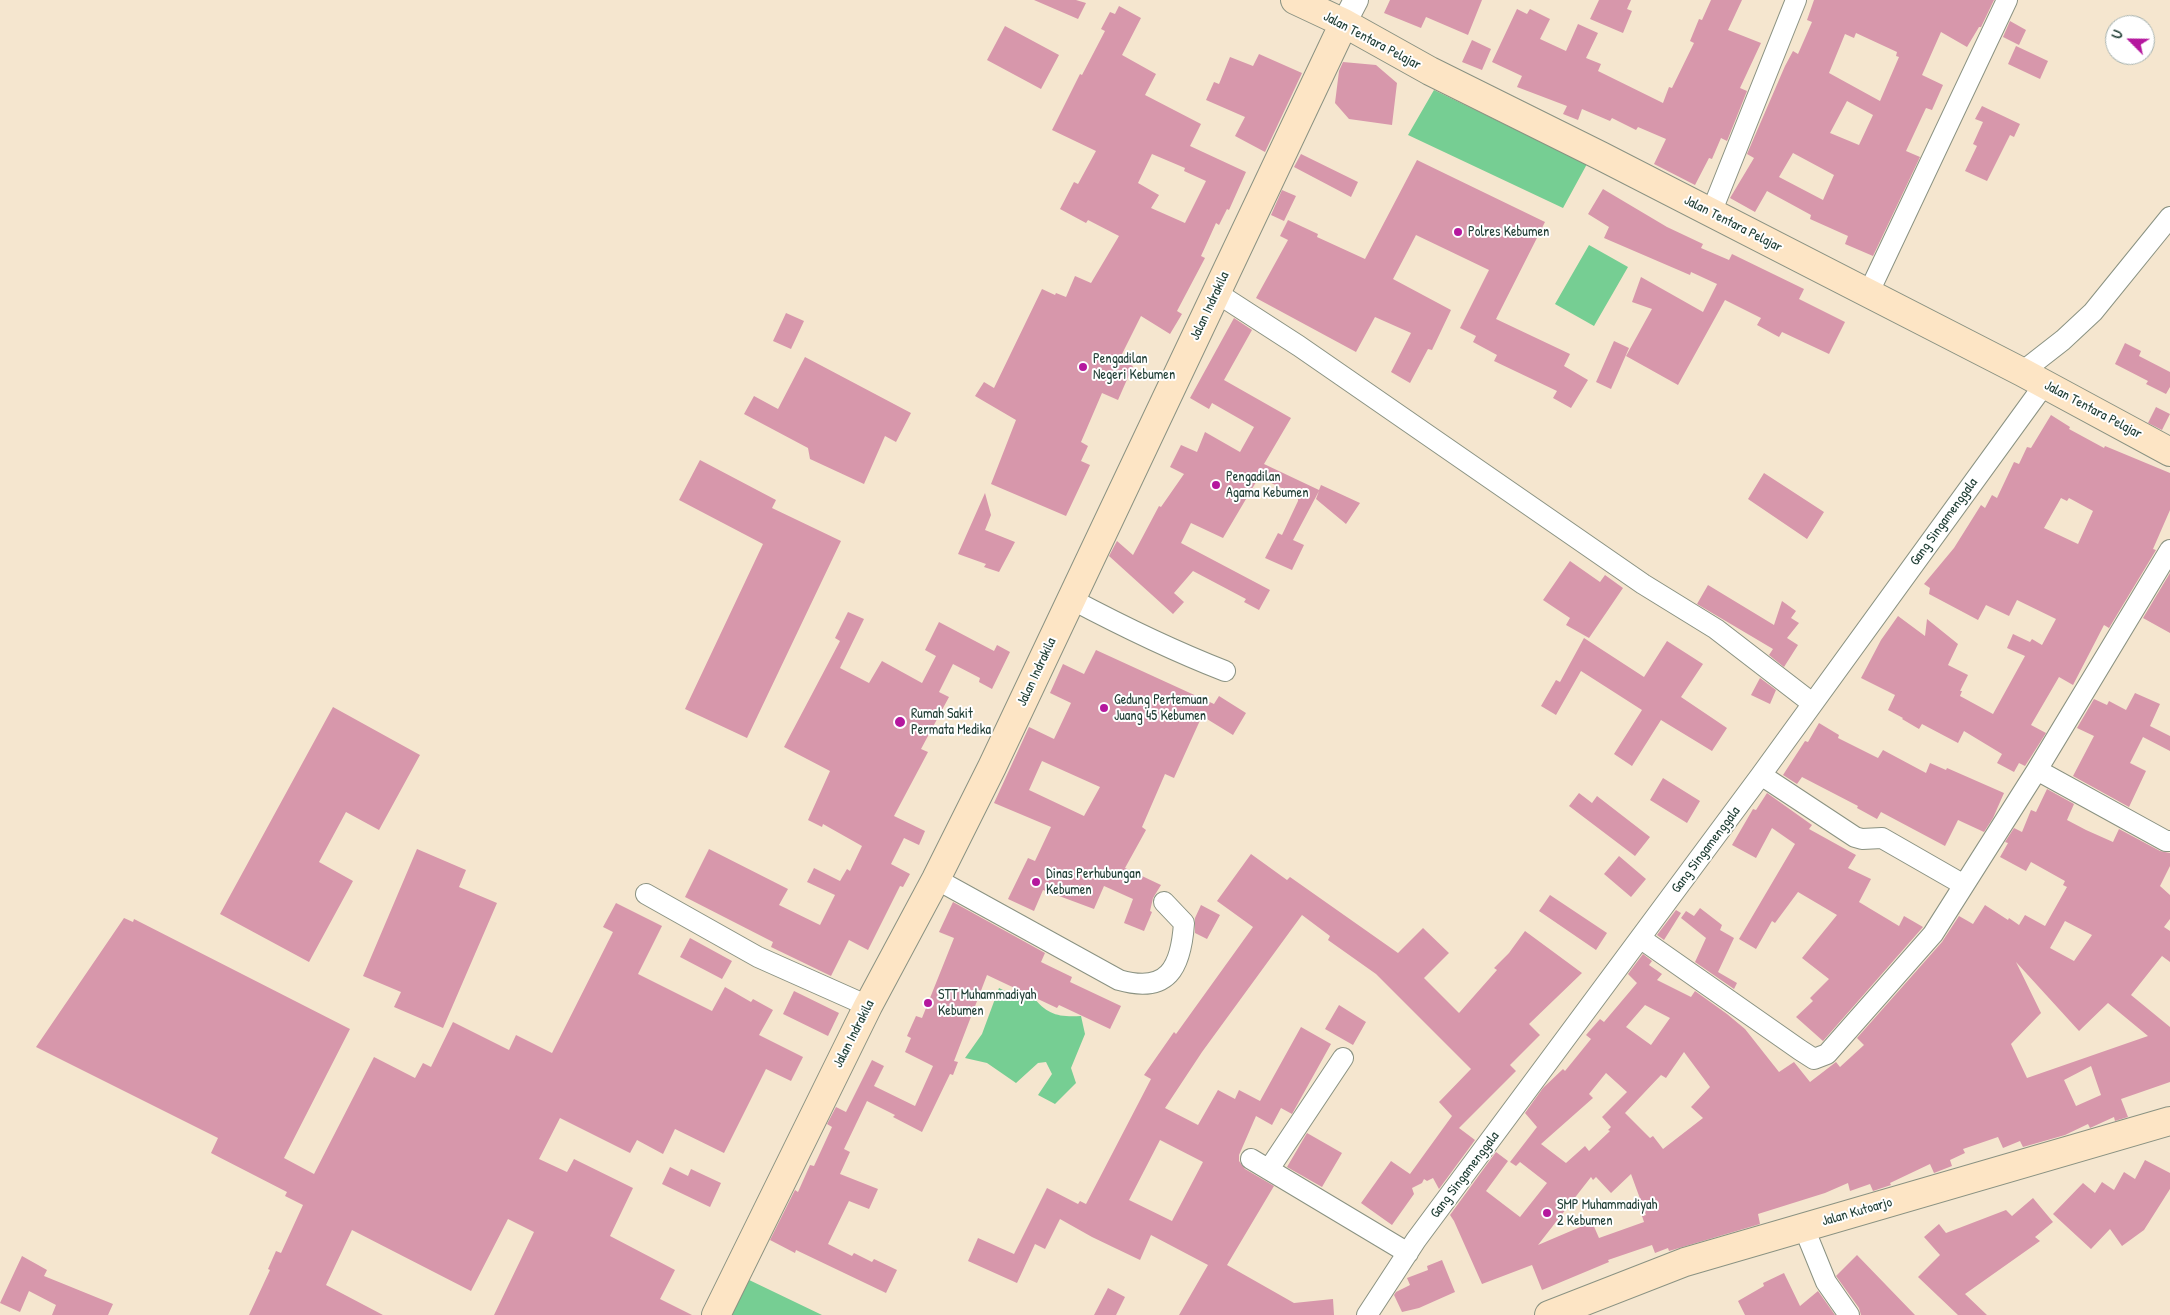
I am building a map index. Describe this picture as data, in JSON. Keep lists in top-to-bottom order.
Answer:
{
  "streets": {
    "main road": ["Jalan Tentara Pelajar", "Jalan Indrakila", "Jalan Kutoarjo"],
    "street": ["Gang Singamenggala"]
  },
  "crossings": [
    ["Jalan Tentara Pelajar", "Jalan Indrakila"],
    ["Jalan Tentara Pelajar", "Gang Singamenggala"]
  ],
  "places": [
    "Polres Kebumen",
    "Pengadilan Negeri Kebumen",
    "Pengadilan Agama Kebumen",
    "Gedung Pertemuan Juang 45 Kebumen",
    "Rumah Sakit Permata Medika",
    "Dinas Perhubungan Kebumen",
    "STT Muhammadiyah Kebumen",
    "SMP Muhammadiyah 2 Kebumen"
  ],
  "north": "top left"
}
